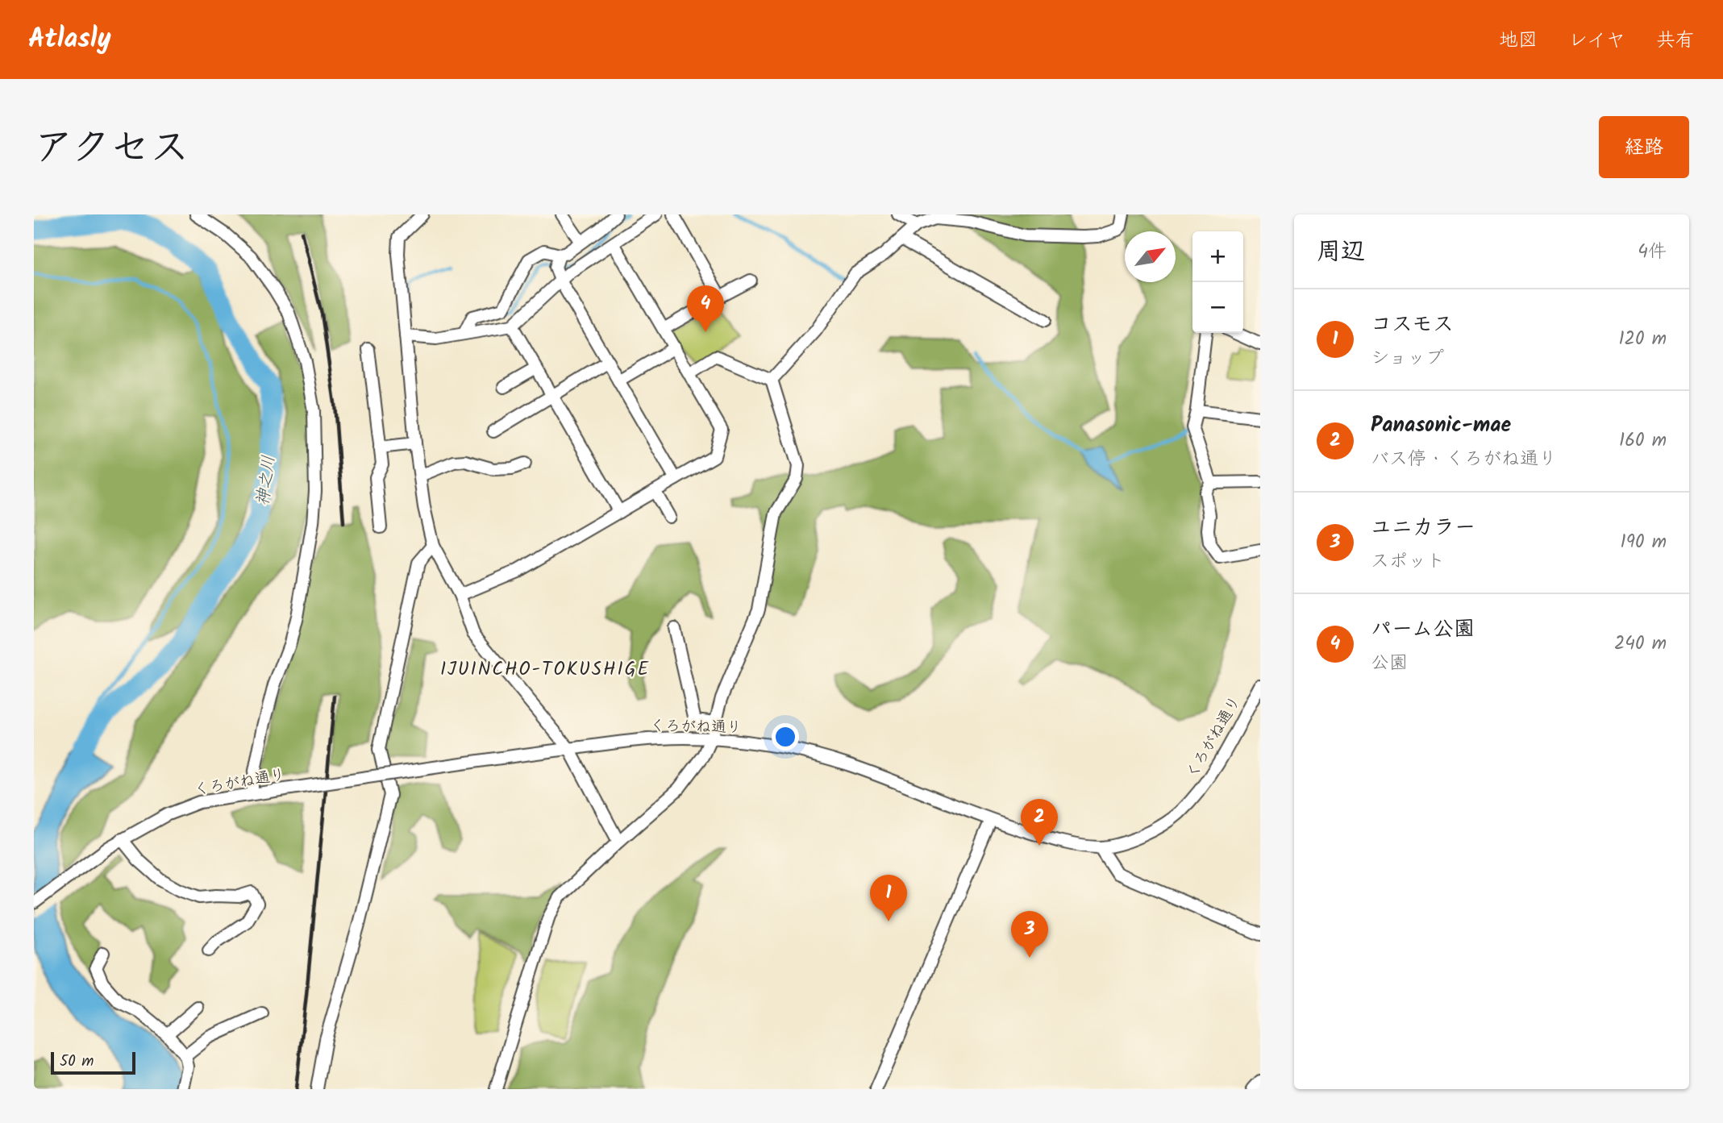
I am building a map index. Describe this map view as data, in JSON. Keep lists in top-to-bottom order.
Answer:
{
  "streets": {
    "street": ["くろがね通り"]
  },
  "districts": ["IJUINCHO-TOKUSHIGE"],
  "water": ["神之川"],
  "scale_bar": "50 m",
  "north": "top right",
  "page": {
    "header": "Atlasly",
    "nav": ["地図", "レイヤ", "共有"],
    "title": "アクセス",
    "buttons": "経路",
    "heading": ["周辺", "4件"],
    "map_buttons": ["+", "−"],
    "pins": [
      "4",
      "2",
      "1",
      "3"
    ],
    "list": [
      {
        "mark": "1",
        "name": "コスモス",
        "note": "ショップ",
        "value": "120 m"
      },
      {
        "mark": "2",
        "name": "Panasonic-mae",
        "note": "バス停 · くろがね通り",
        "value": "160 m"
      },
      {
        "mark": "3",
        "name": "ユニカラー",
        "note": "スポット",
        "value": "190 m"
      },
      {
        "mark": "4",
        "name": "パーム公園",
        "note": "公園",
        "value": "240 m"
      }
    ],
    "scale": "50 m"
  }
}
